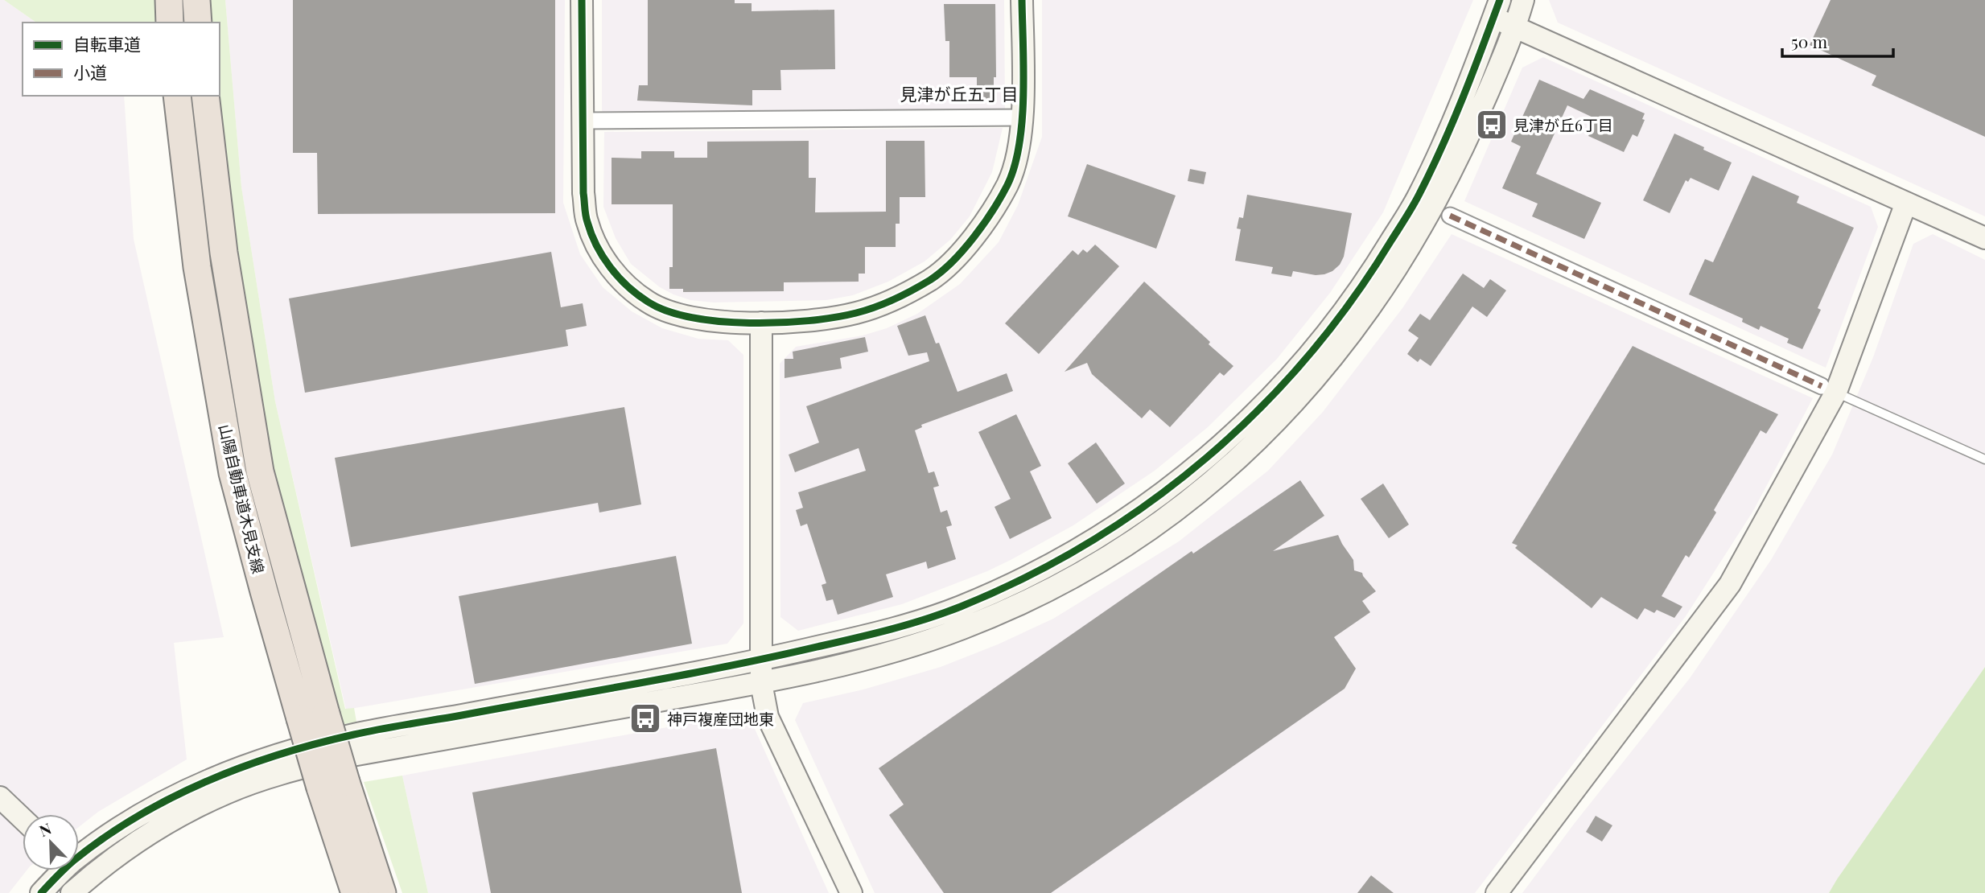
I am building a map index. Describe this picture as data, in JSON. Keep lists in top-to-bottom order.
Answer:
{
  "streets": {
    "highway": ["山陽自動車道木見支線"]
  },
  "districts": ["見津が丘五丁目"],
  "places": {
    "bus stop": ["見津が丘6丁目", "神戸複産団地東"]
  },
  "legend": ["自転車道", "小道"],
  "scale_bar": "50 m",
  "north": "top left"
}
